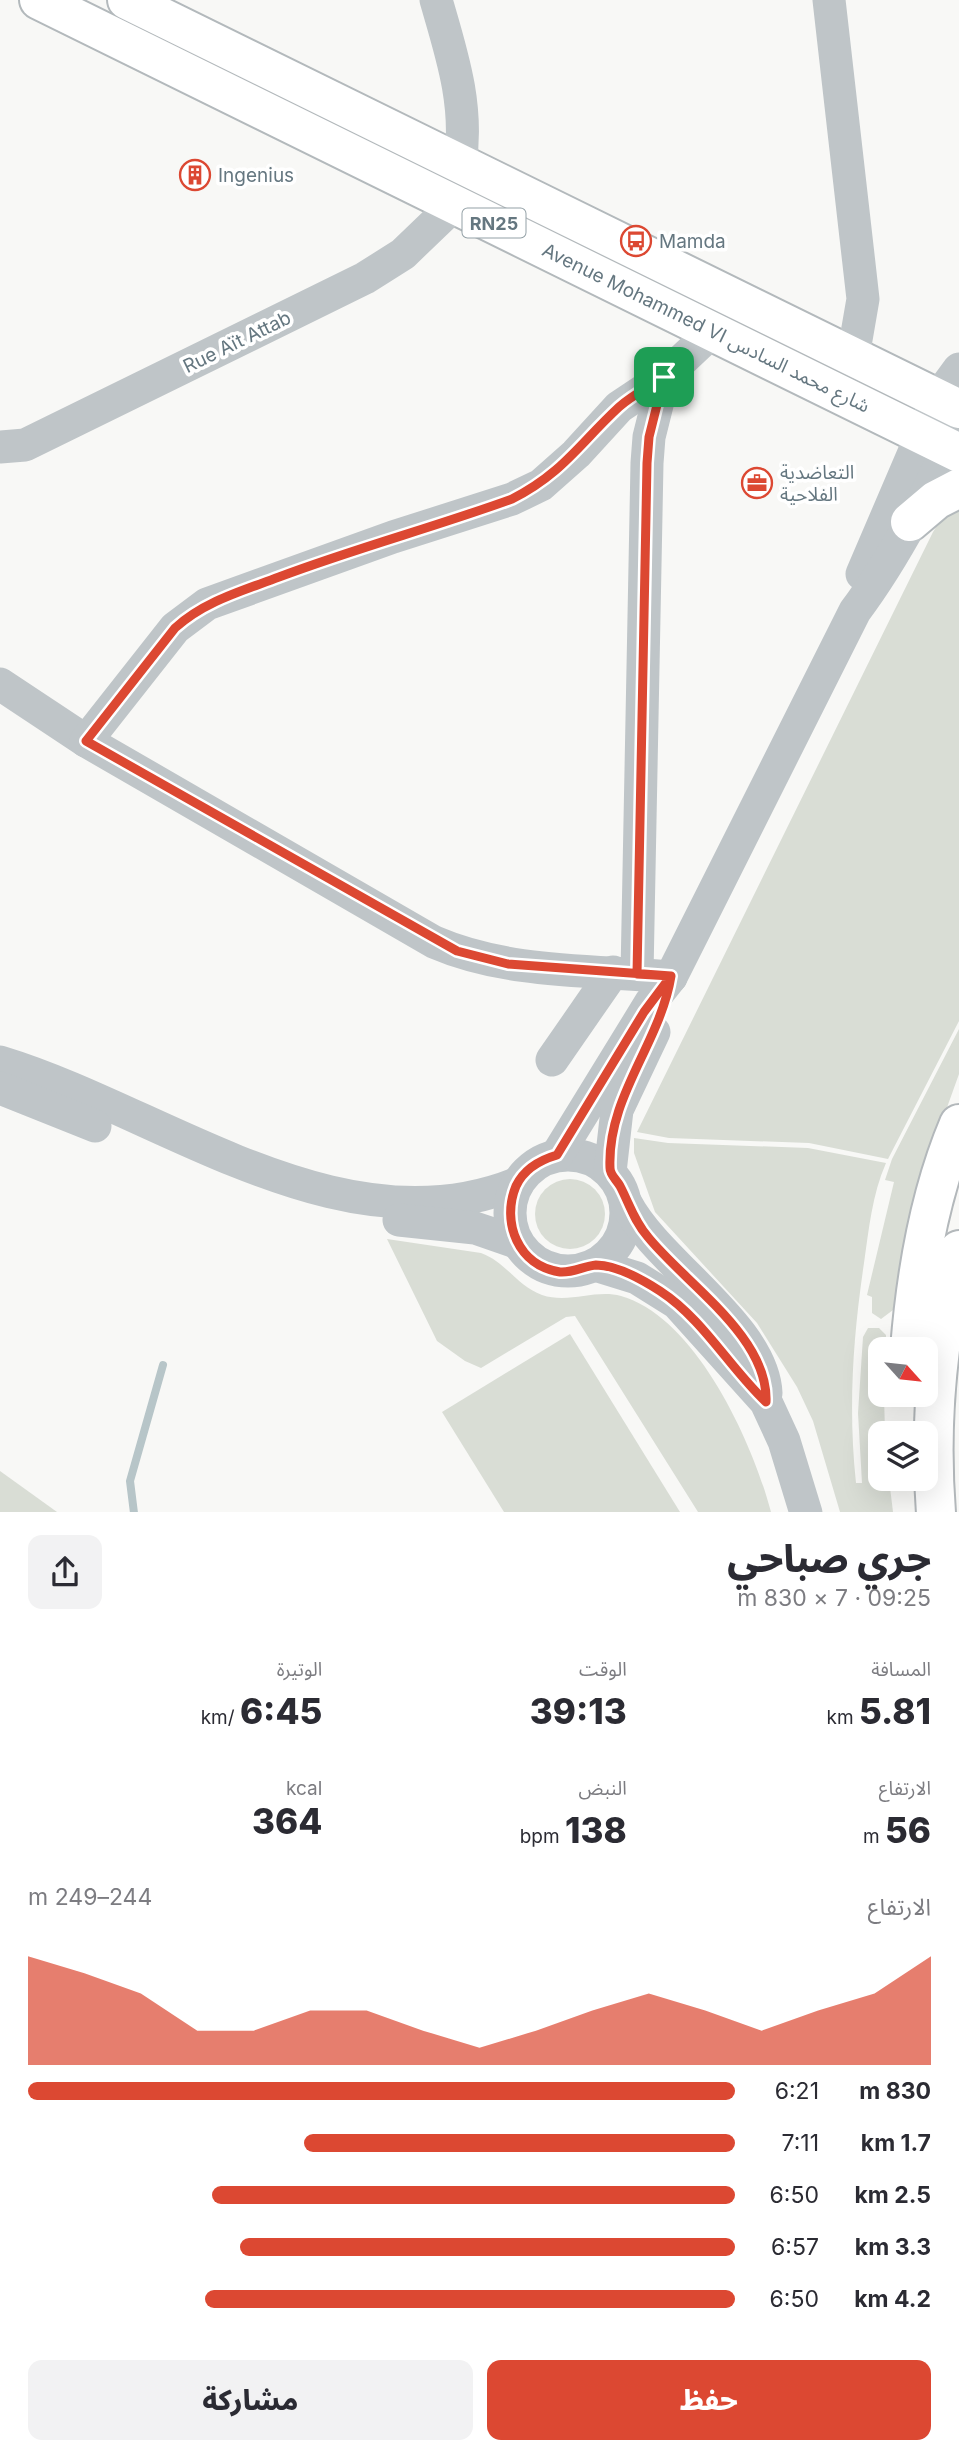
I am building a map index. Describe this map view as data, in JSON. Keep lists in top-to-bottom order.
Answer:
{
  "streets": {
    "main road": ["RN25", "Avenue Mohammed VI شارع محمد السادس"],
    "street": ["Rue Aït Attab"]
  },
  "crossings": [
    ["Avenue Mohammed VI شارع محمد السادس", "Rue Aït Attab"]
  ],
  "places": {
    "building": ["Ingenius"],
    "bus stop": ["Mamda"],
    "office": ["التعاضدية الفلاحية"]
  },
  "north": "bottom right",
  "page": {
    "heading": ["جري صباحي", "09:25 · 7 × 830 m"],
    "stats": [
      ["المسافة", "5.81 km"],
      ["الوقت", "39:13"],
      ["الوتيرة", "6:45 /km"],
      ["الارتفاع", "56 m"],
      ["النبض", "138 bpm"],
      ["kcal", "364"]
    ],
    "chart": ["الارتفاع", "244–249 m"],
    "list": [
      {
        "name": "830 m",
        "note": "6:21"
      },
      {
        "name": "1.7 km",
        "note": "7:11"
      },
      {
        "name": "2.5 km",
        "note": "6:50"
      },
      {
        "name": "3.3 km",
        "note": "6:57"
      },
      {
        "name": "4.2 km",
        "note": "6:50"
      }
    ],
    "buttons": ["حفظ", "مشاركة"]
  }
}
